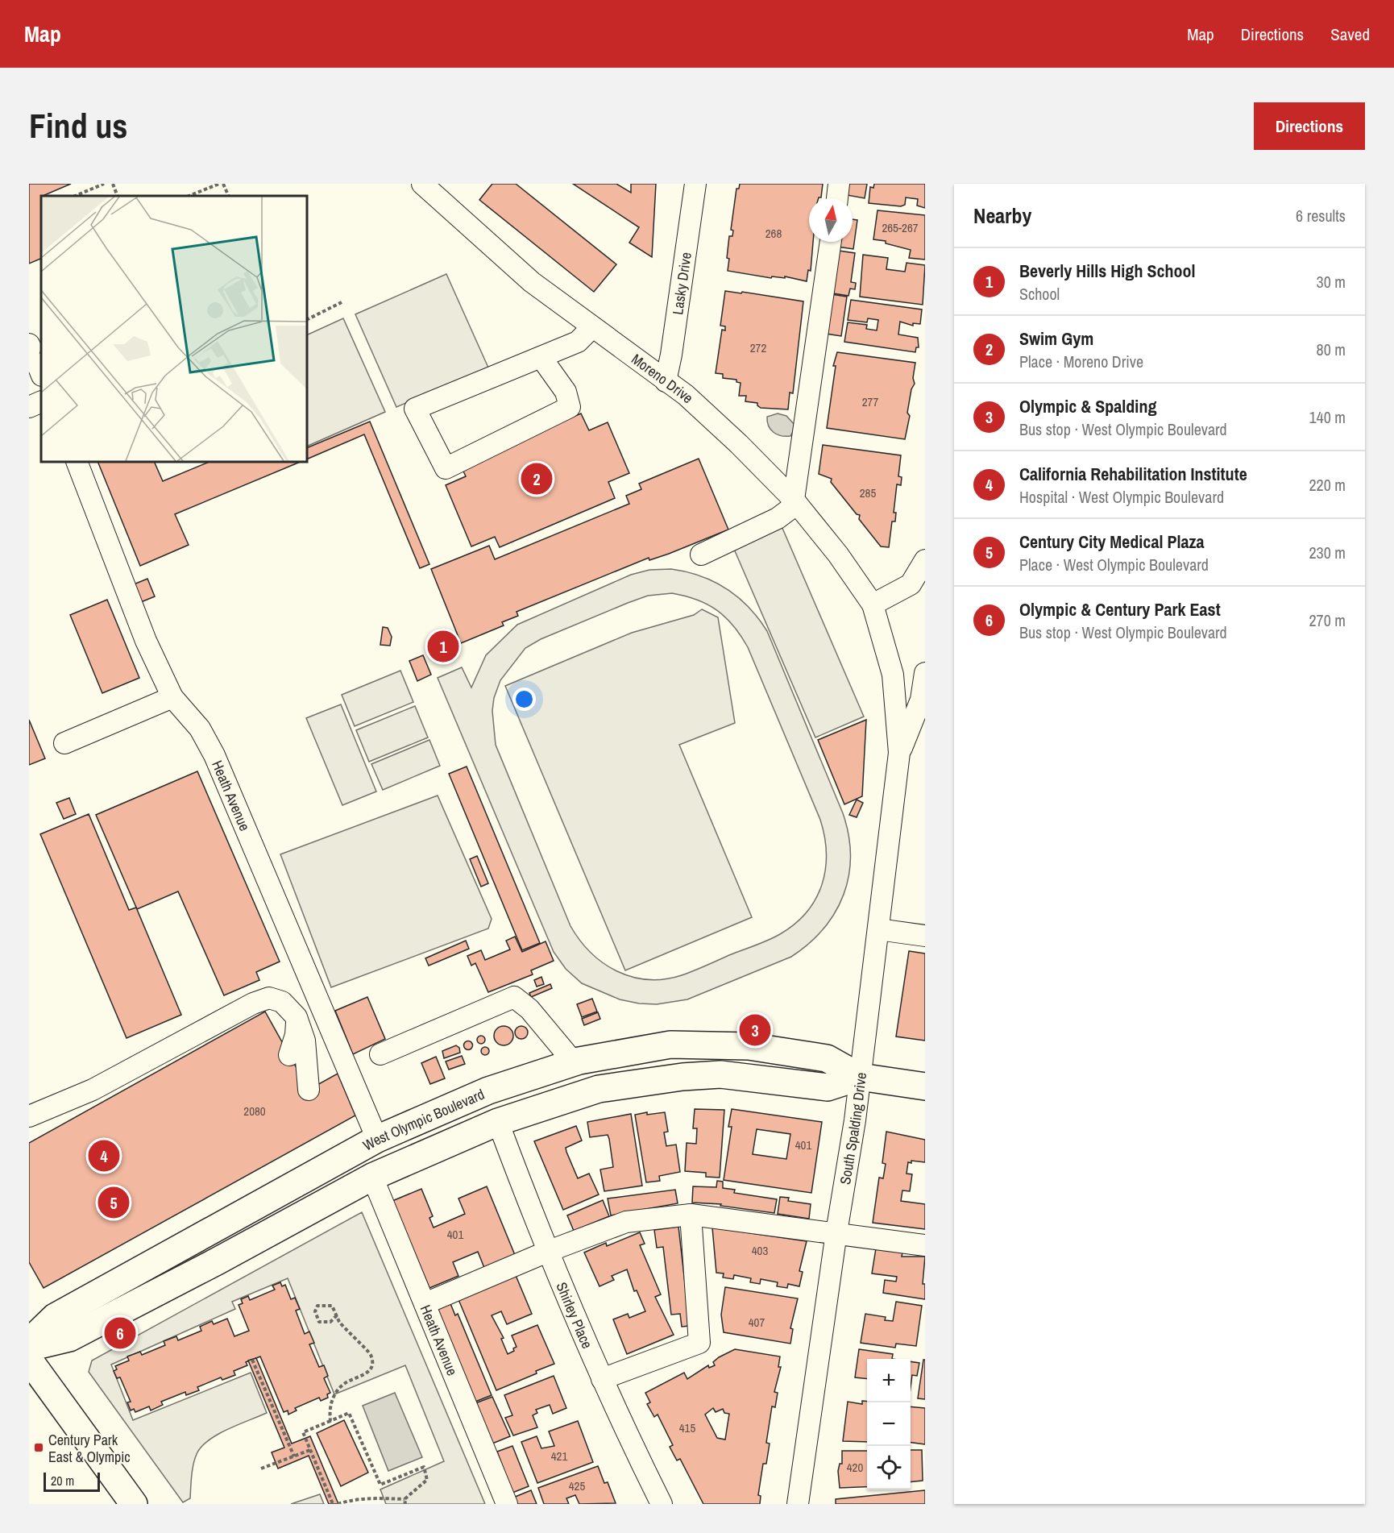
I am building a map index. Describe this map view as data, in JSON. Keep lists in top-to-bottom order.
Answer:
{
  "streets": {
    "main road": ["West Olympic Boulevard"],
    "street": [
      "Lasky Drive",
      "Moreno Drive",
      "Heath Avenue",
      "South Spalding Drive",
      "Shirley Place"
    ]
  },
  "crossings": [
    ["Lasky Drive", "Moreno Drive"],
    ["Moreno Drive", "South Spalding Drive"],
    ["Heath Avenue", "West Olympic Boulevard"],
    ["West Olympic Boulevard", "South Spalding Drive"],
    ["West Olympic Boulevard", "Shirley Place"]
  ],
  "places": {
    "transit": ["Century Park East & Olympic"]
  },
  "house_numbers": [
    "265-267",
    "268",
    "272",
    "277",
    "285",
    "2080",
    "401",
    "401",
    "403",
    "407",
    "415",
    "421",
    "420",
    "425"
  ],
  "scale_bar": "20 m",
  "north": "top",
  "page": {
    "header": "Map",
    "nav": ["Map", "Directions", "Saved"],
    "buttons": "Directions",
    "title": "Find us",
    "heading": ["Nearby", "6 results"],
    "list": [
      {
        "mark": "1",
        "name": "Beverly Hills High School",
        "note": "School",
        "value": "30 m"
      },
      {
        "mark": "2",
        "name": "Swim Gym",
        "note": "Place · Moreno Drive",
        "value": "80 m"
      },
      {
        "mark": "3",
        "name": "Olympic & Spalding",
        "note": "Bus stop · West Olympic Boulevard",
        "value": "140 m"
      },
      {
        "mark": "4",
        "name": "California Rehabilitation Institute",
        "note": "Hospital · West Olympic Boulevard",
        "value": "220 m"
      },
      {
        "mark": "5",
        "name": "Century City Medical Plaza",
        "note": "Place · West Olympic Boulevard",
        "value": "230 m"
      },
      {
        "mark": "6",
        "name": "Olympic & Century Park East",
        "note": "Bus stop · West Olympic Boulevard",
        "value": "270 m"
      }
    ],
    "pins": [
      "2",
      "1",
      "3",
      "4",
      "5",
      "6"
    ],
    "map_buttons": ["+", "−"],
    "scale": "20 m"
  }
}
